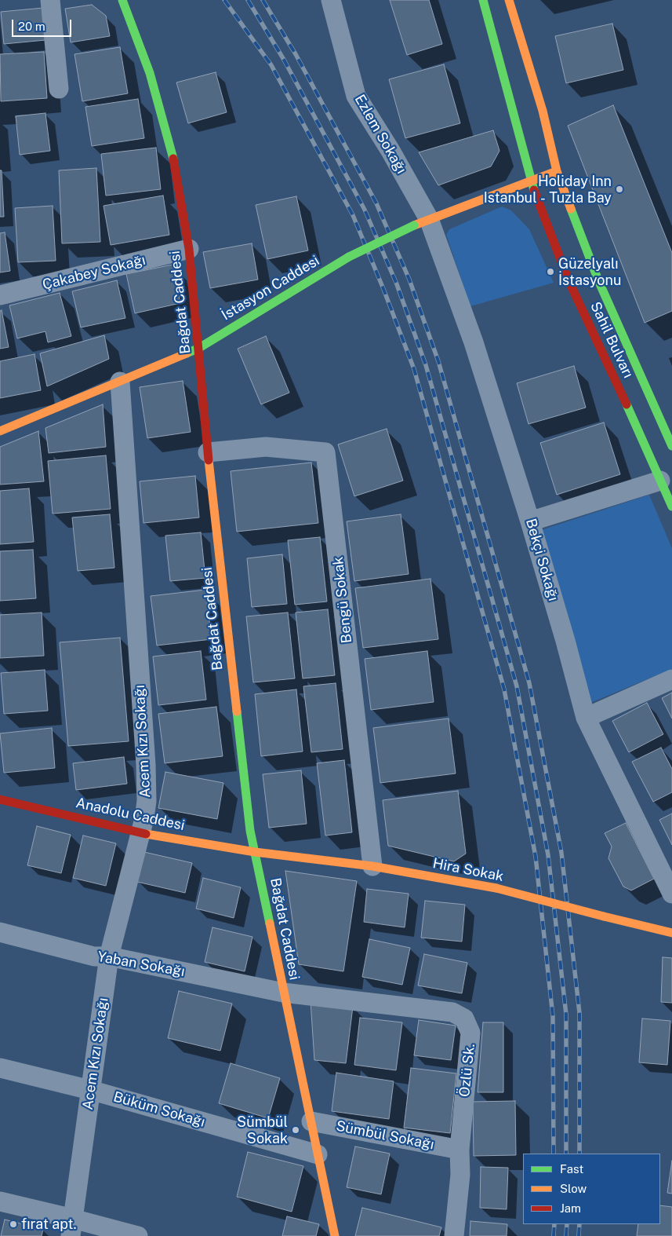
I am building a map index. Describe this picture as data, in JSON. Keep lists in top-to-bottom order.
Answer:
{
  "streets": {
    "main road": [
      "İstasyon Caddesi",
      "Bağdat Caddesi",
      "Sahil Bulvarı",
      "Anadolu Caddesi",
      "Hira Sokak"
    ],
    "street": [
      "Ezlem Sokağı",
      "Çakabey Sokağı",
      "Bekçi Sokağı",
      "Bengü Sokak",
      "Acem Kızı Sokağı",
      "Yaban Sokağı",
      "Özlü Sk.",
      "Büküm Sokağı",
      "Sümbül Sokağı"
    ]
  },
  "crossings": [
    ["Ezlem Sokağı", "İstasyon Caddesi"],
    ["Ezlem Sokağı", "Bekçi Sokağı"],
    ["Çakabey Sokağı", "Bağdat Caddesi"],
    ["İstasyon Caddesi", "Bağdat Caddesi"],
    ["İstasyon Caddesi", "Sahil Bulvarı"],
    ["İstasyon Caddesi", "Bekçi Sokağı"],
    ["İstasyon Caddesi", "Acem Kızı Sokağı"],
    ["Bağdat Caddesi", "Bengü Sokak"],
    ["Bağdat Caddesi", "Anadolu Caddesi"],
    ["Bağdat Caddesi", "Hira Sokak"],
    ["Bağdat Caddesi", "Yaban Sokağı"],
    ["Bağdat Caddesi", "Özlü Sk."],
    ["Bağdat Caddesi", "Büküm Sokağı"],
    ["Bağdat Caddesi", "Sümbül Sokağı"],
    ["Bengü Sokak", "Hira Sokak"],
    ["Acem Kızı Sokağı", "Anadolu Caddesi"],
    ["Acem Kızı Sokağı", "Yaban Sokağı"],
    ["Acem Kızı Sokağı", "Büküm Sokağı"],
    ["Anadolu Caddesi", "Hira Sokak"],
    ["Yaban Sokağı", "Özlü Sk."],
    ["Özlü Sk.", "Sümbül Sokağı"]
  ],
  "places": [
    "Holiday Inn Istanbul - Tuzla Bay",
    "Güzelyalı İstasyonu",
    "Sümbül Sokak",
    "fırat apt."
  ],
  "legend": ["Fast", "Slow", "Jam"],
  "scale_bar": "20 m"
}
